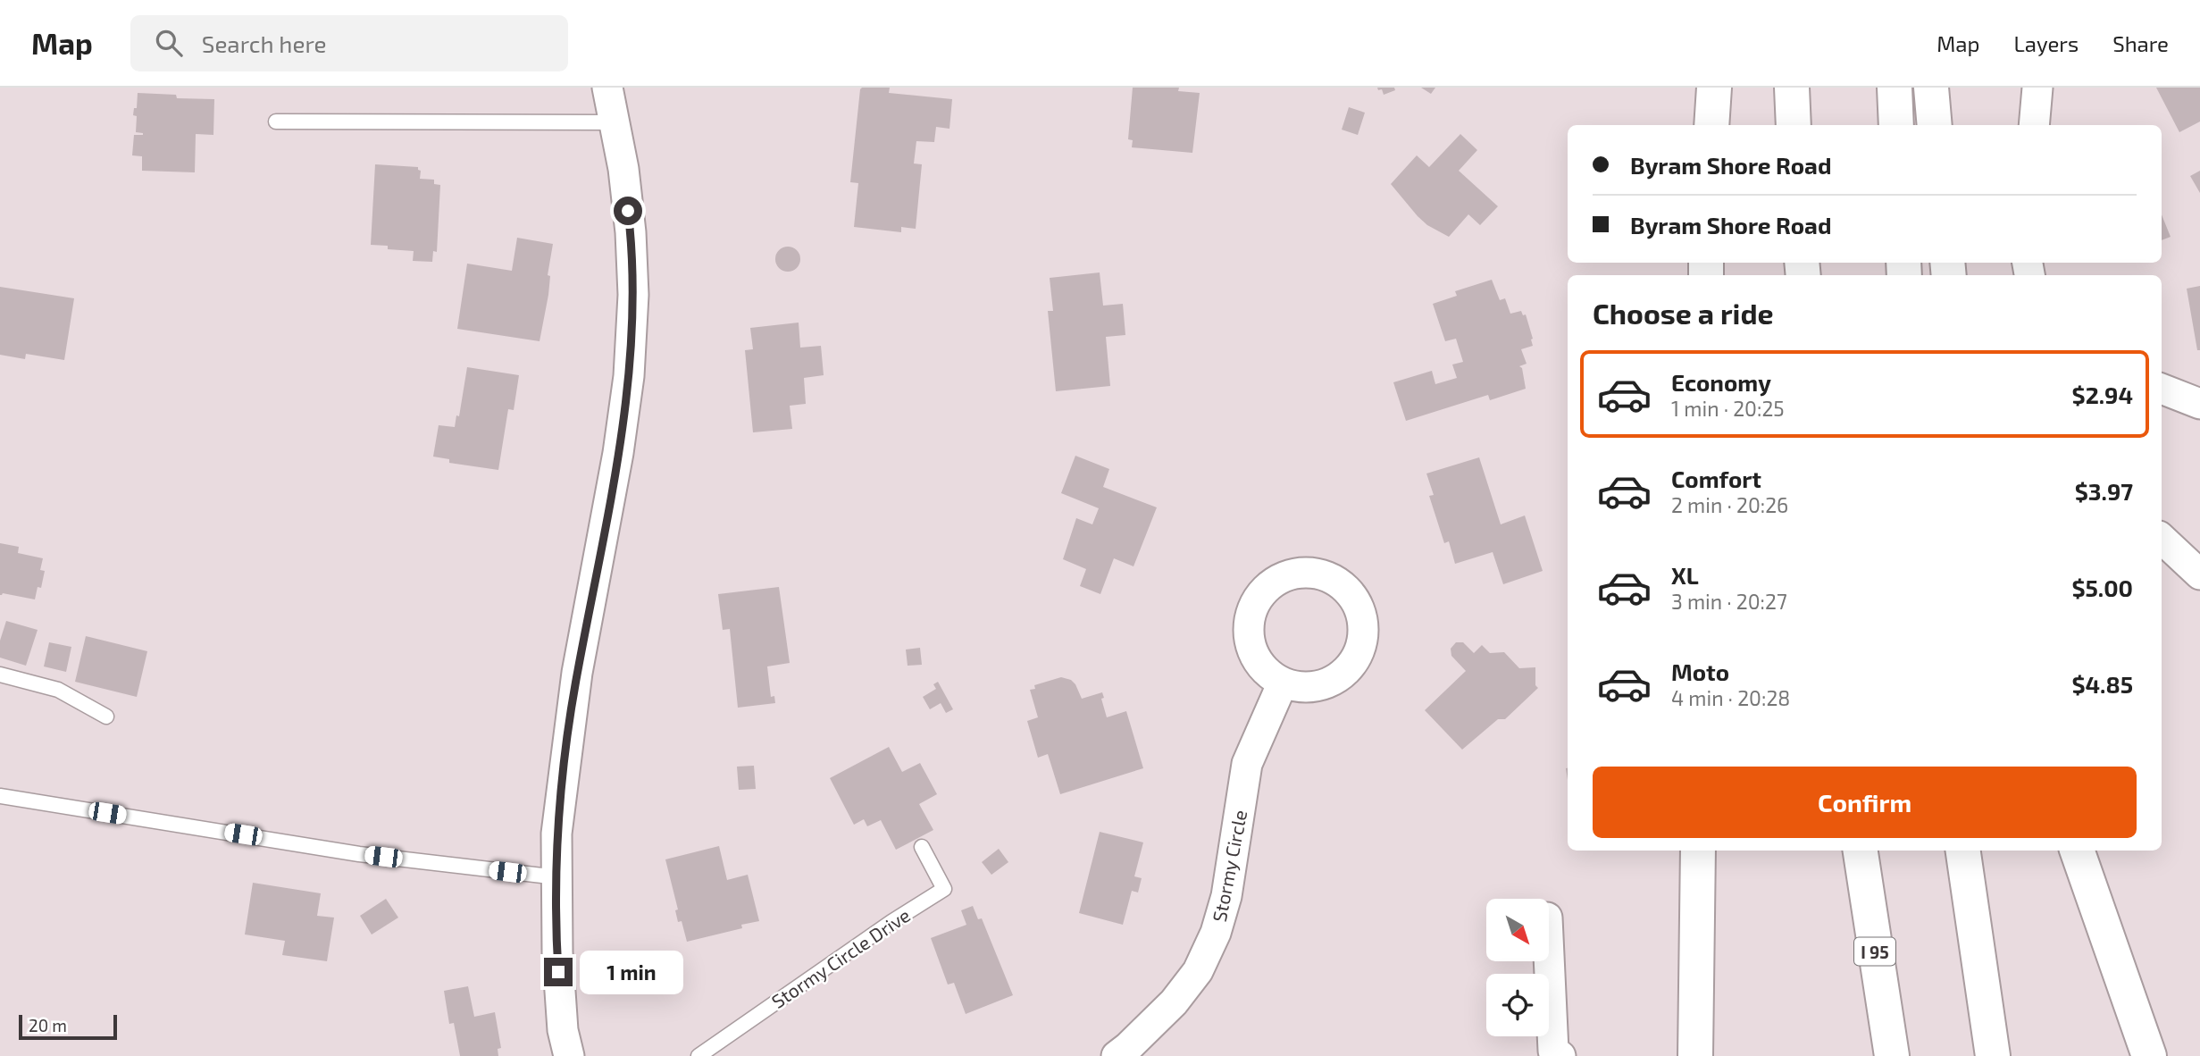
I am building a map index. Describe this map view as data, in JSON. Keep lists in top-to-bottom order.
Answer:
{
  "streets": {
    "highway": ["I 95"],
    "street": ["Stormy Circle"],
    "lane": ["Stormy Circle Drive"]
  },
  "scale_bar": "20 m",
  "north": "bottom right",
  "page": {
    "header": "Map",
    "search": "Search here",
    "nav": ["Map", "Layers", "Share"],
    "banner": ["Byram Shore Road", "Byram Shore Road"],
    "heading": "Choose a ride",
    "list": [
      {
        "name": "Economy",
        "note": "1 min · 20:25",
        "value": "$2.94"
      },
      {
        "name": "Comfort",
        "note": "2 min · 20:26",
        "value": "$3.97"
      },
      {
        "name": "XL",
        "note": "3 min · 20:27",
        "value": "$5.00"
      },
      {
        "name": "Moto",
        "note": "4 min · 20:28",
        "value": "$4.85"
      }
    ],
    "buttons": "Confirm",
    "bubble": "1 min",
    "scale": "20 m"
  }
}
